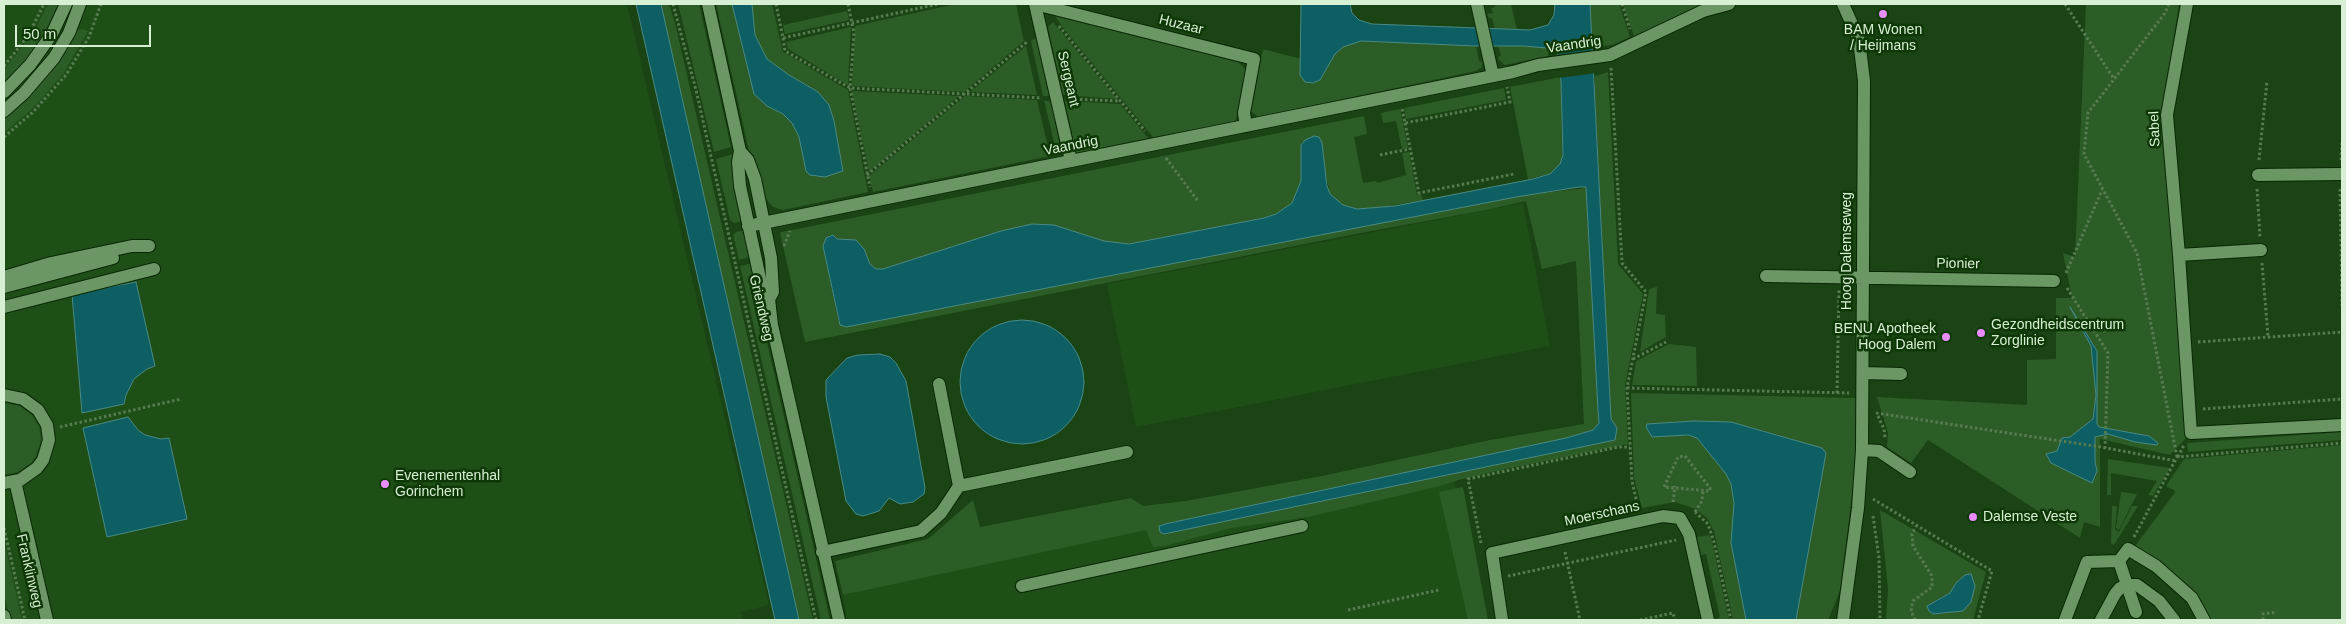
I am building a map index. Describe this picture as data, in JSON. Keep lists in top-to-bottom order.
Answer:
{
  "streets": {
    "street": [
      "Huzaar",
      "Vaandrig",
      "Sergeant",
      "Sabel",
      "Hoog Dalemseweg",
      "Pionier",
      "Griendweg",
      "Moerschans"
    ],
    "path": ["Franklinweg"]
  },
  "crossings": [
    ["Huzaar", "Vaandrig"],
    ["Huzaar", "Sergeant"],
    ["Vaandrig", "Sergeant"],
    ["Vaandrig", "Griendweg"],
    ["Hoog Dalemseweg", "Pionier"]
  ],
  "places": [
    "BAM Wonen / Heijmans",
    "Gezondheidscentrum Zorglinie",
    "BENU Apotheek Hoog Dalem",
    "Evenementenhal Gorinchem",
    "Dalemse Veste"
  ],
  "scale_bar": "50 m"
}
